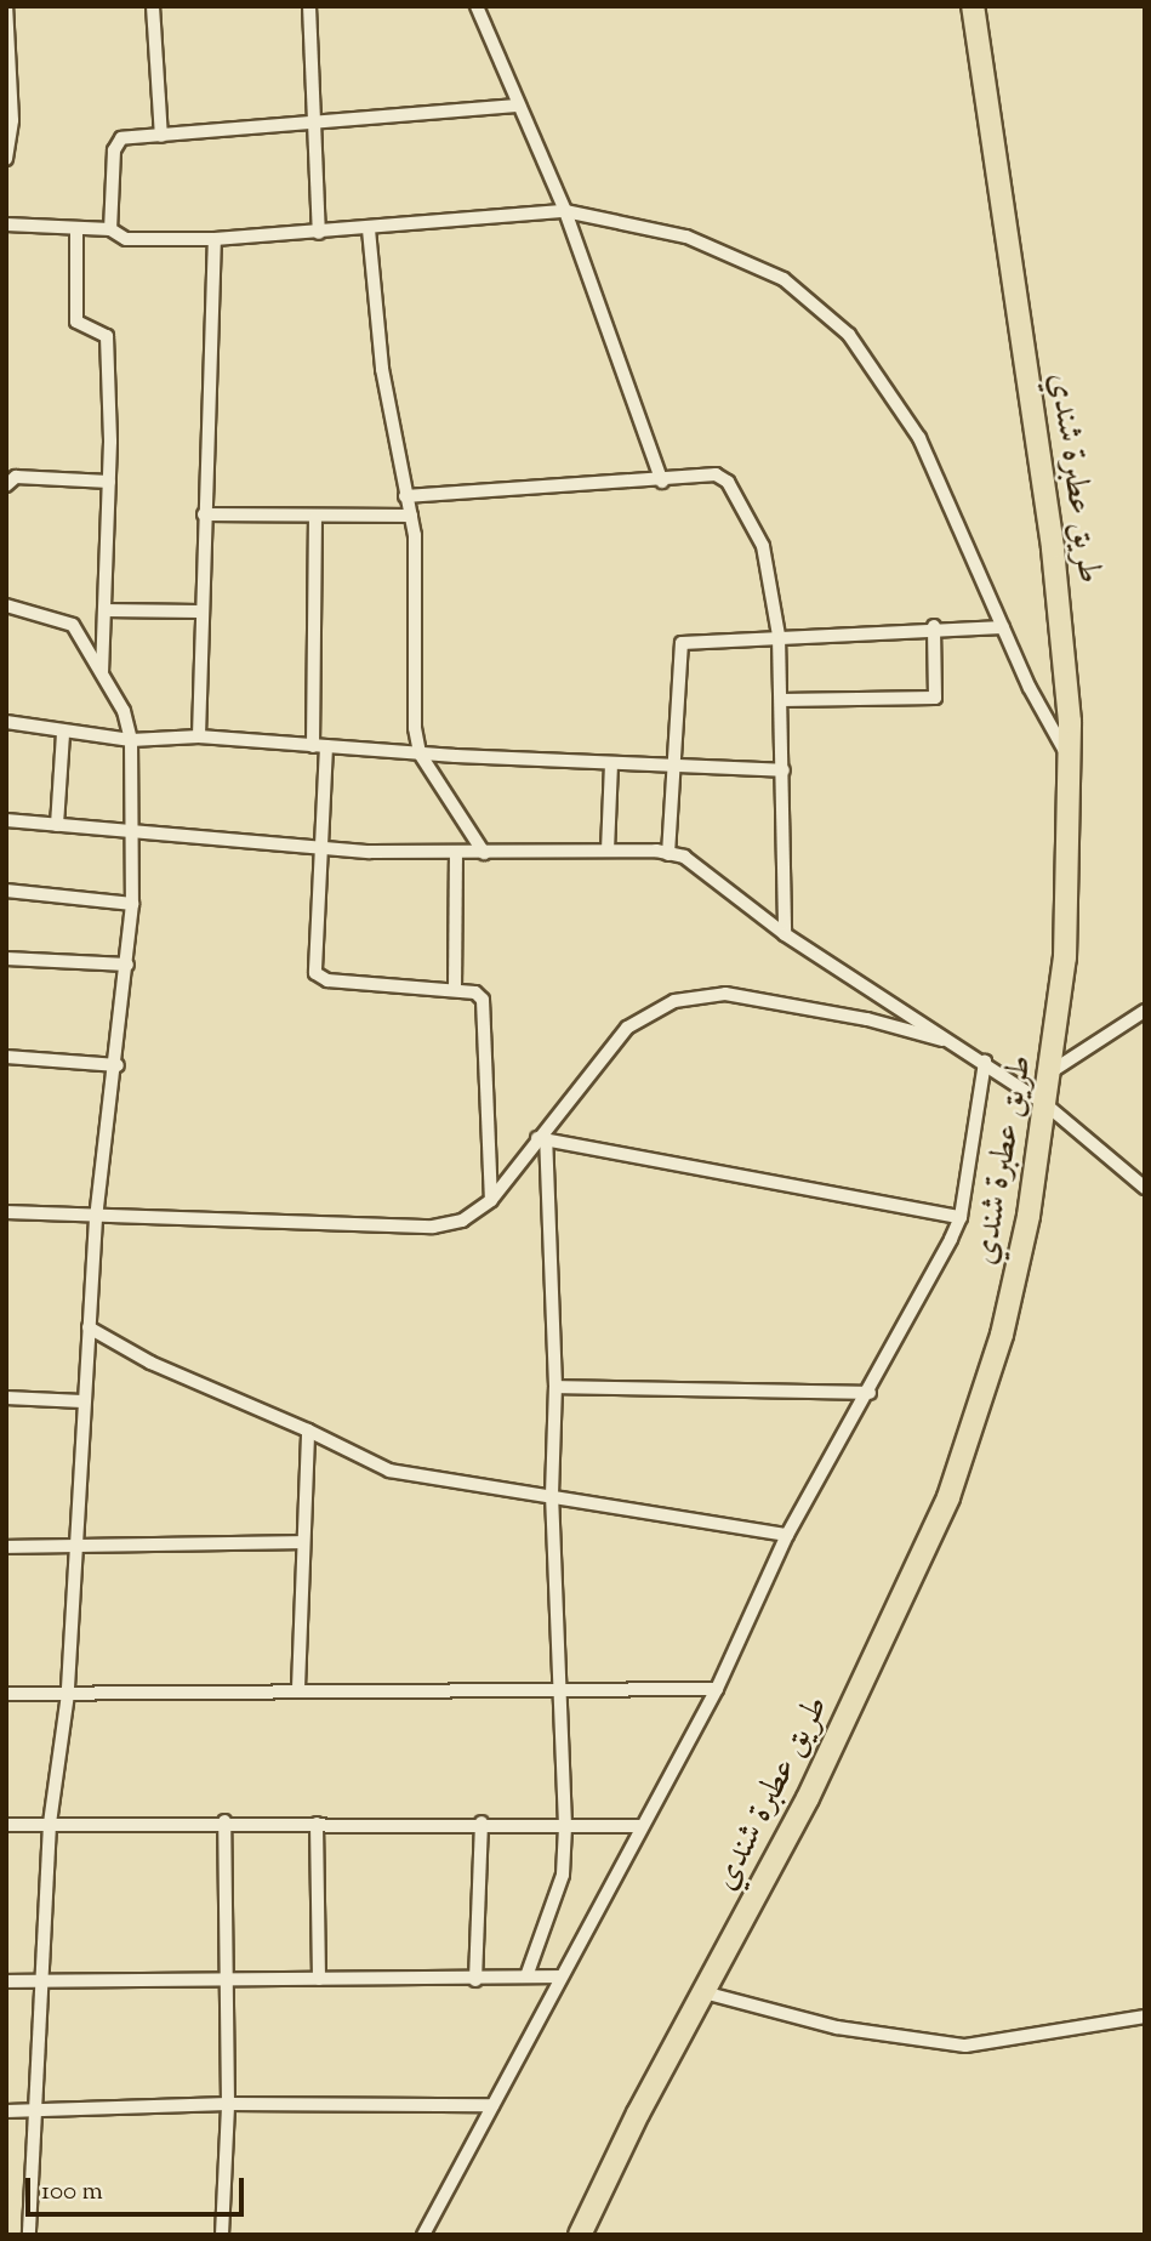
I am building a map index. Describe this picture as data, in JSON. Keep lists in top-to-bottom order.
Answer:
{
  "streets": {
    "highway": ["طريق عطبرة شندي"]
  },
  "scale_bar": "100 m"
}
